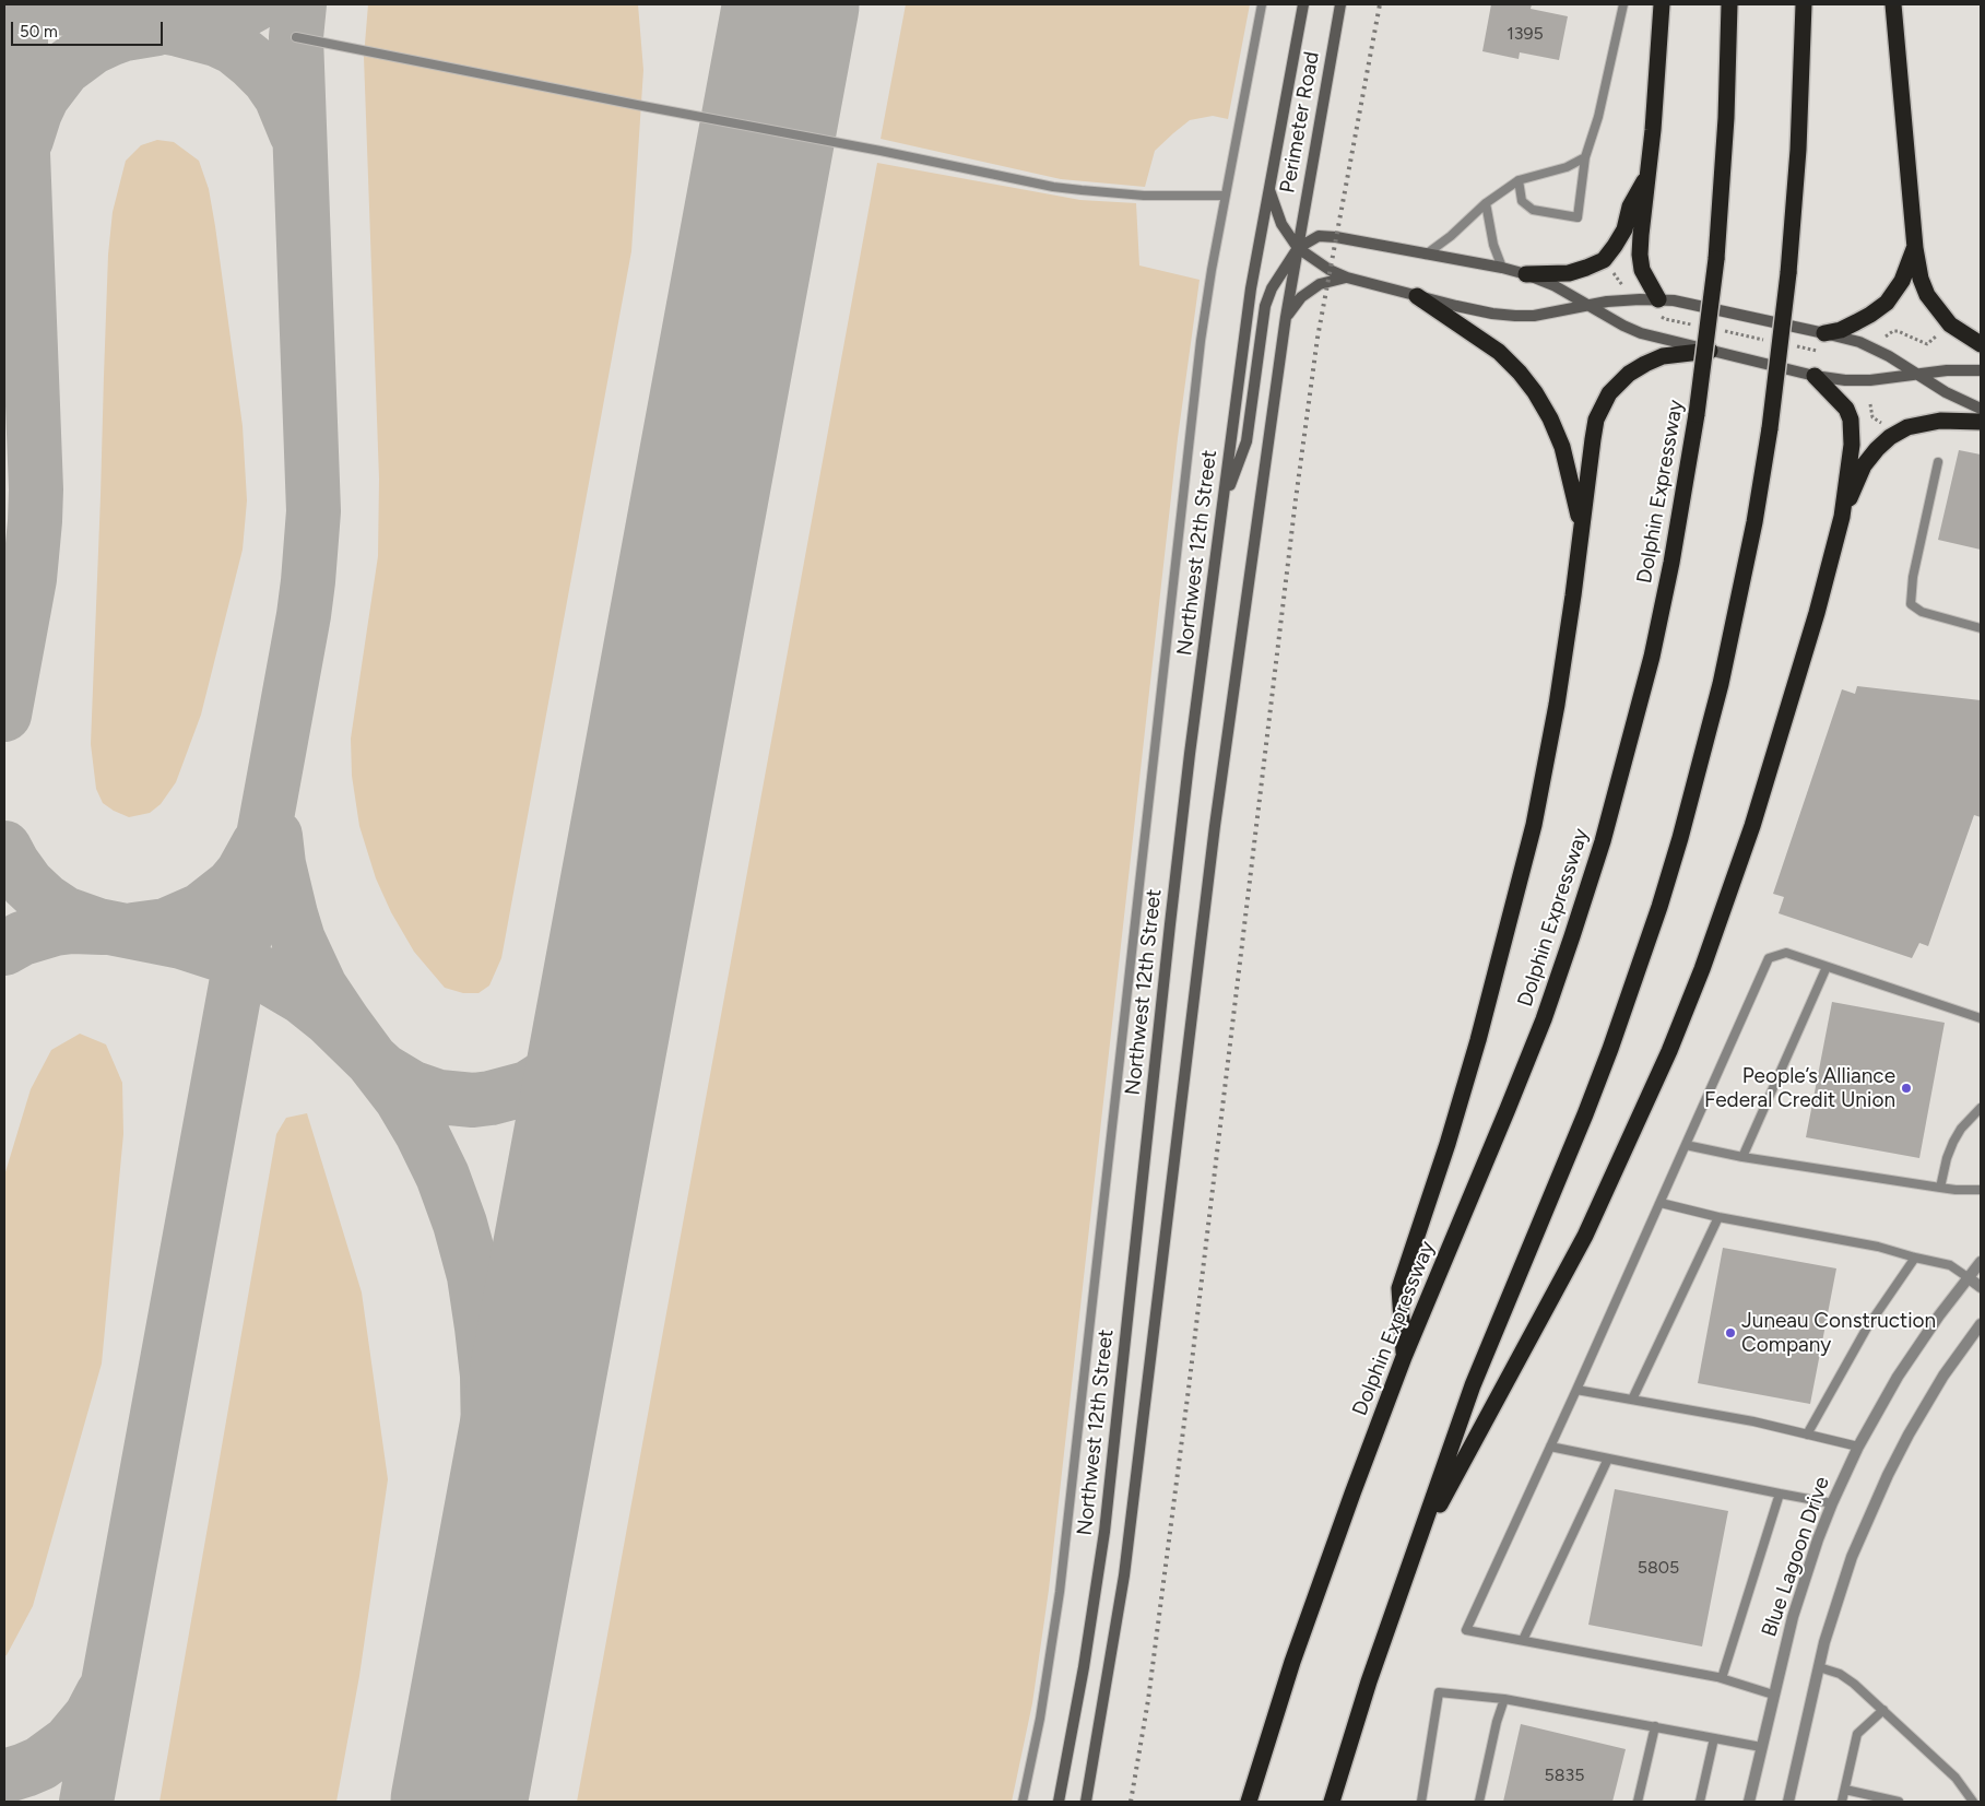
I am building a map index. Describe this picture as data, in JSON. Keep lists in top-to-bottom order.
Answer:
{
  "streets": {
    "highway": ["Dolphin Expressway"],
    "main road": ["Perimeter Road", "Northwest 12th Street"],
    "street": ["Blue Lagoon Drive"]
  },
  "crossings": [
    ["Perimeter Road", "Northwest 12th Street"]
  ],
  "places": ["People’s Alliance Federal Credit Union", "Juneau Construction Company"],
  "house_numbers": ["1395", "5805", "5835"],
  "scale_bar": "50 m"
}
